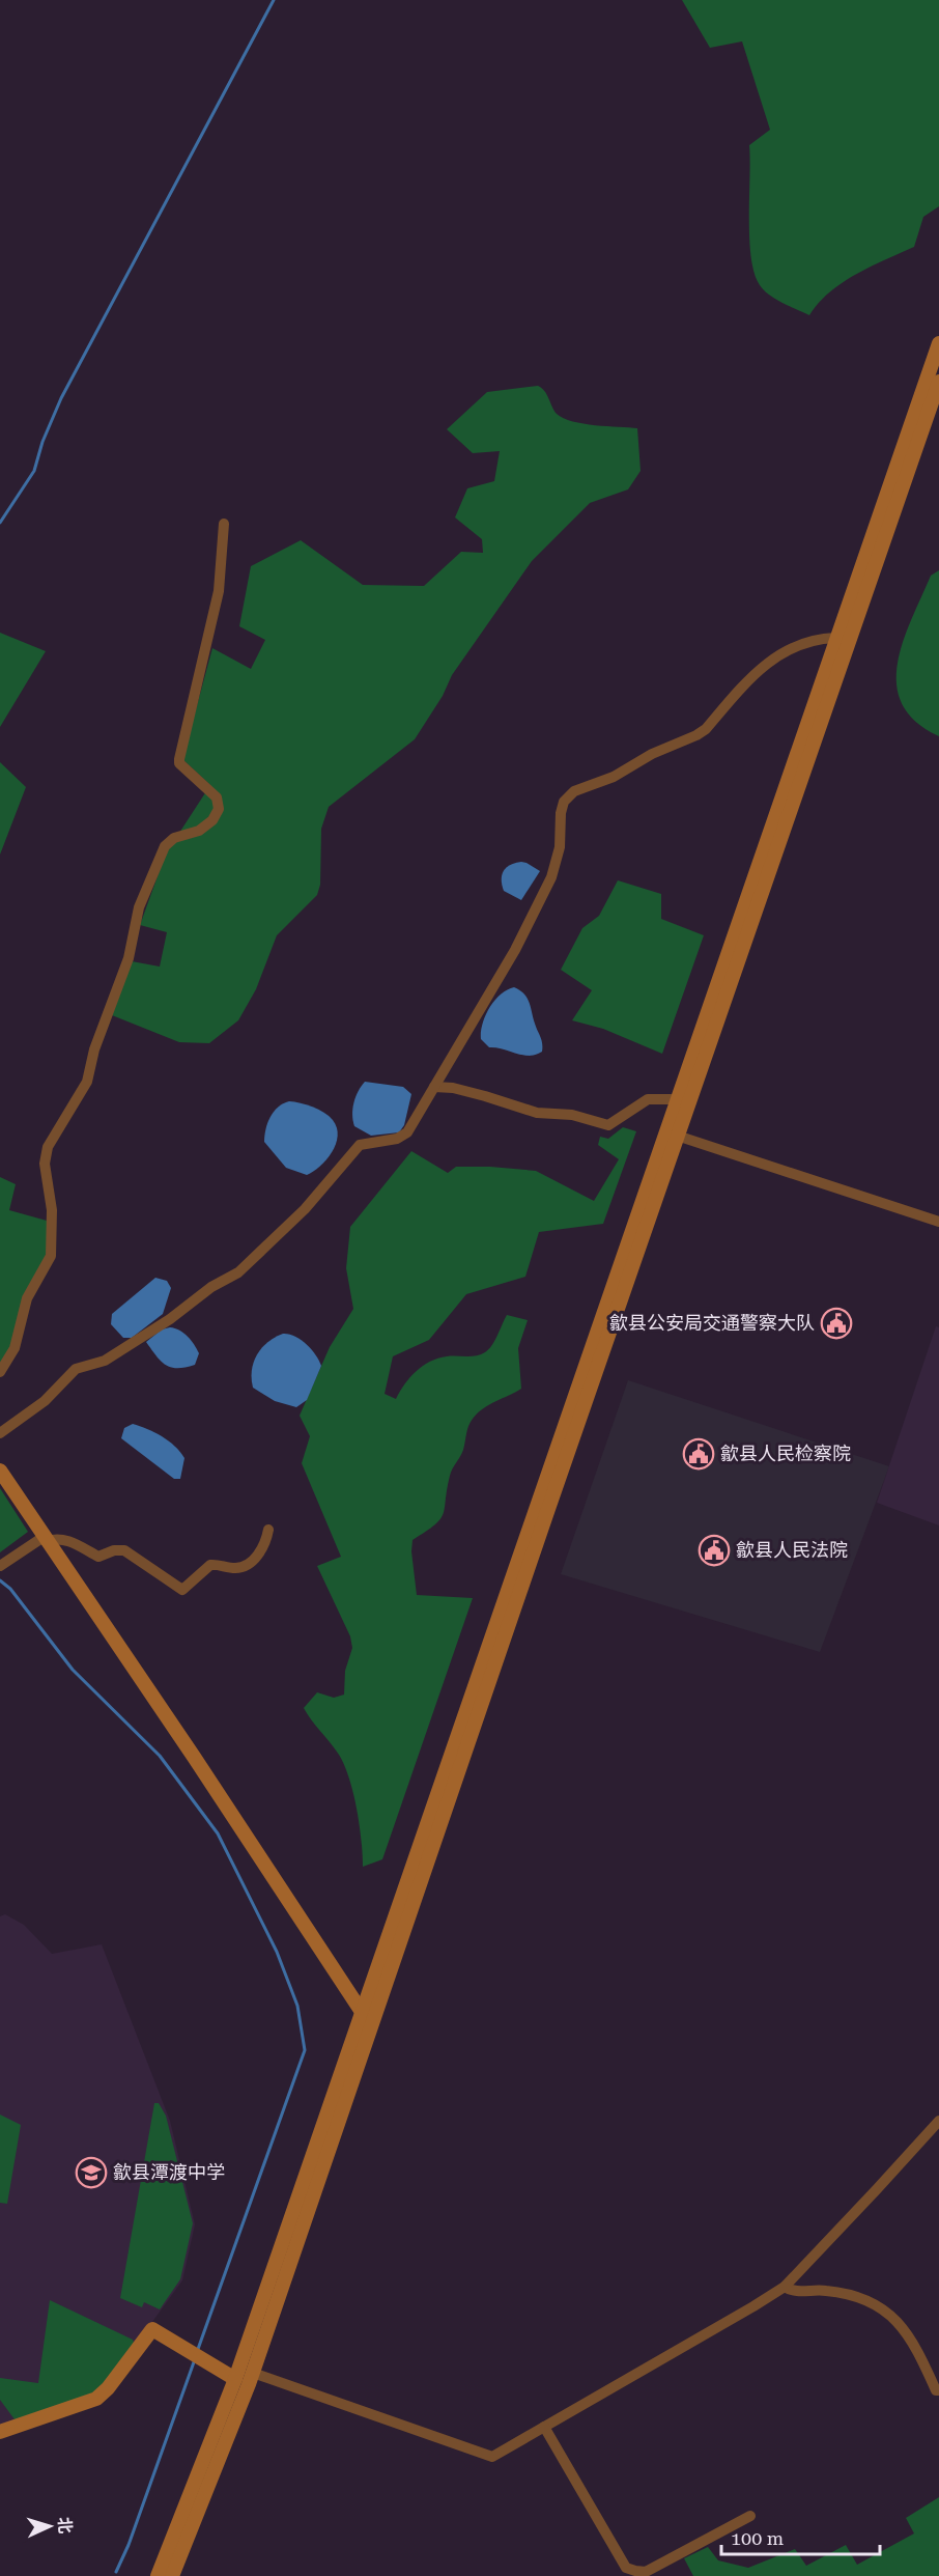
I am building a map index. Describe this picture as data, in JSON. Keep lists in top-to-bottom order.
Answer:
{
  "places": {
    "public building": ["歙县公安局交通警察大队", "歙县人民检察院", "歙县人民法院"],
    "school or university": ["歙县潭渡中学"]
  },
  "scale_bar": "100 m",
  "north": "right"
}
